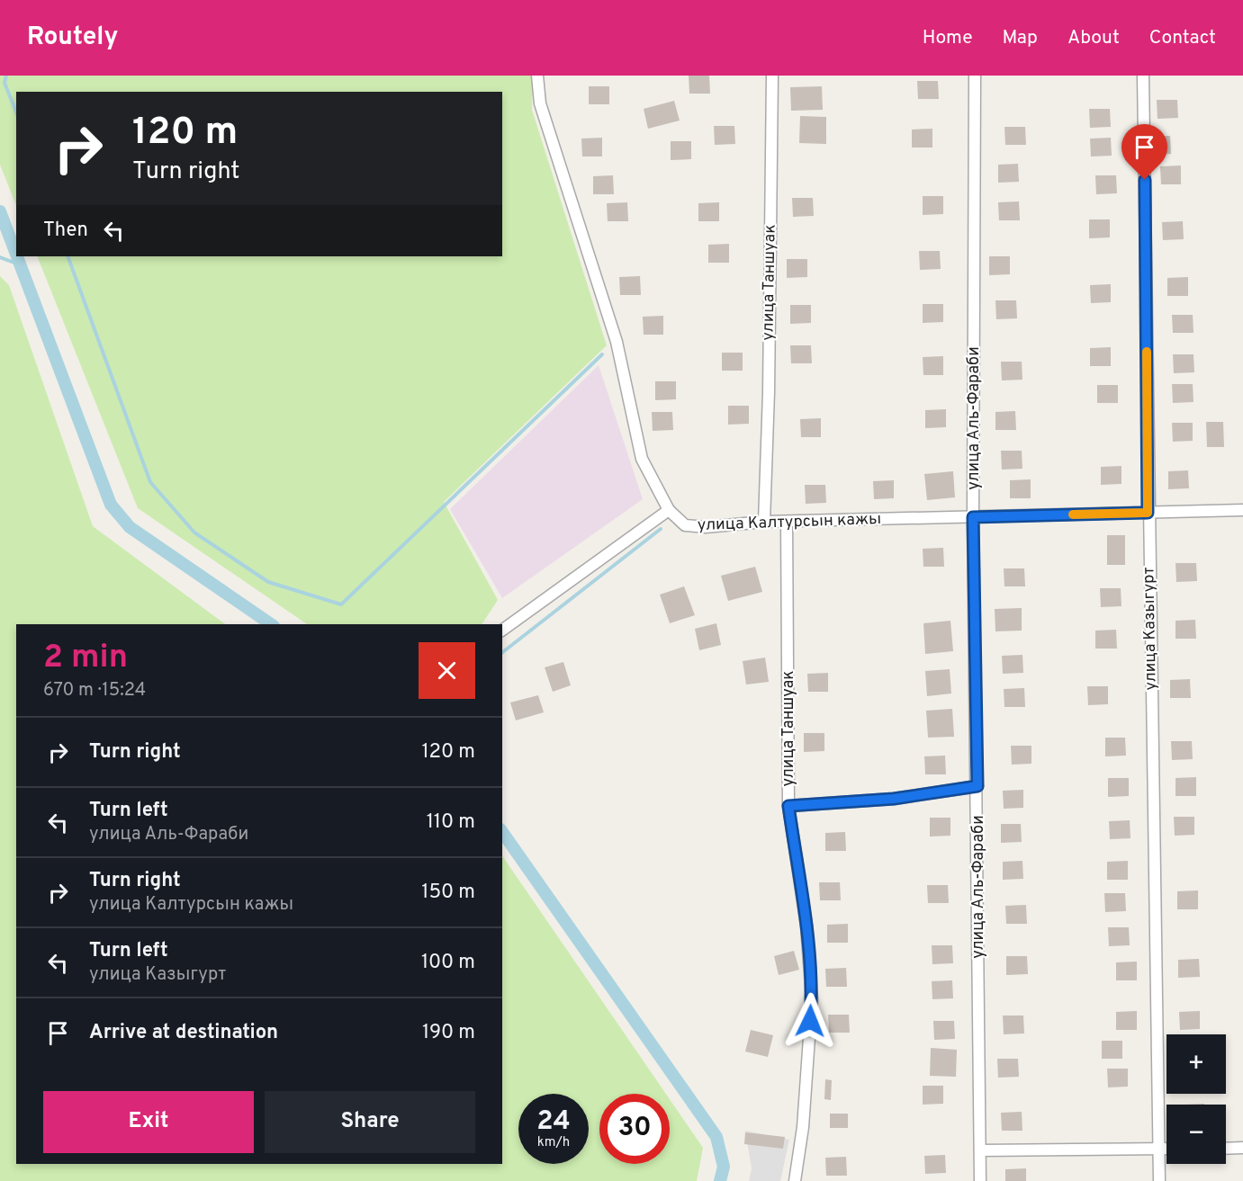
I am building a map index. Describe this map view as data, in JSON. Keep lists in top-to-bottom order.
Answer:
{
  "streets": {
    "street": [
      "улица Таншуак",
      "улица Аль-Фараби",
      "улица Калтурсын кажы",
      "улица Казыгурт"
    ]
  },
  "crossings": [
    ["улица Таншуак", "улица Калтурсын кажы"],
    ["улица Аль-Фараби", "улица Калтурсын кажы"],
    ["улица Калтурсын кажы", "улица Казыгурт"]
  ],
  "page": {
    "header": "Routely",
    "nav": [
      "Home",
      "Map",
      "About",
      "Contact"
    ],
    "turn": ["120 m", "Turn right"],
    "then": "Then",
    "heading": ["2 min", "670 m · 15:24"],
    "list": [
      {
        "name": "Turn right",
        "value": "120 m"
      },
      {
        "name": "Turn left",
        "note": "улица Аль-Фараби",
        "value": "110 m"
      },
      {
        "name": "Turn right",
        "note": "улица Калтурсын кажы",
        "value": "150 m"
      },
      {
        "name": "Turn left",
        "note": "улица Казыгурт",
        "value": "100 m"
      },
      {
        "name": "Arrive at destination",
        "value": "190 m"
      }
    ],
    "map_buttons": ["+", "−"],
    "buttons": ["Exit", "Share"],
    "speed": "24 km/h",
    "limit": "30"
  }
}
